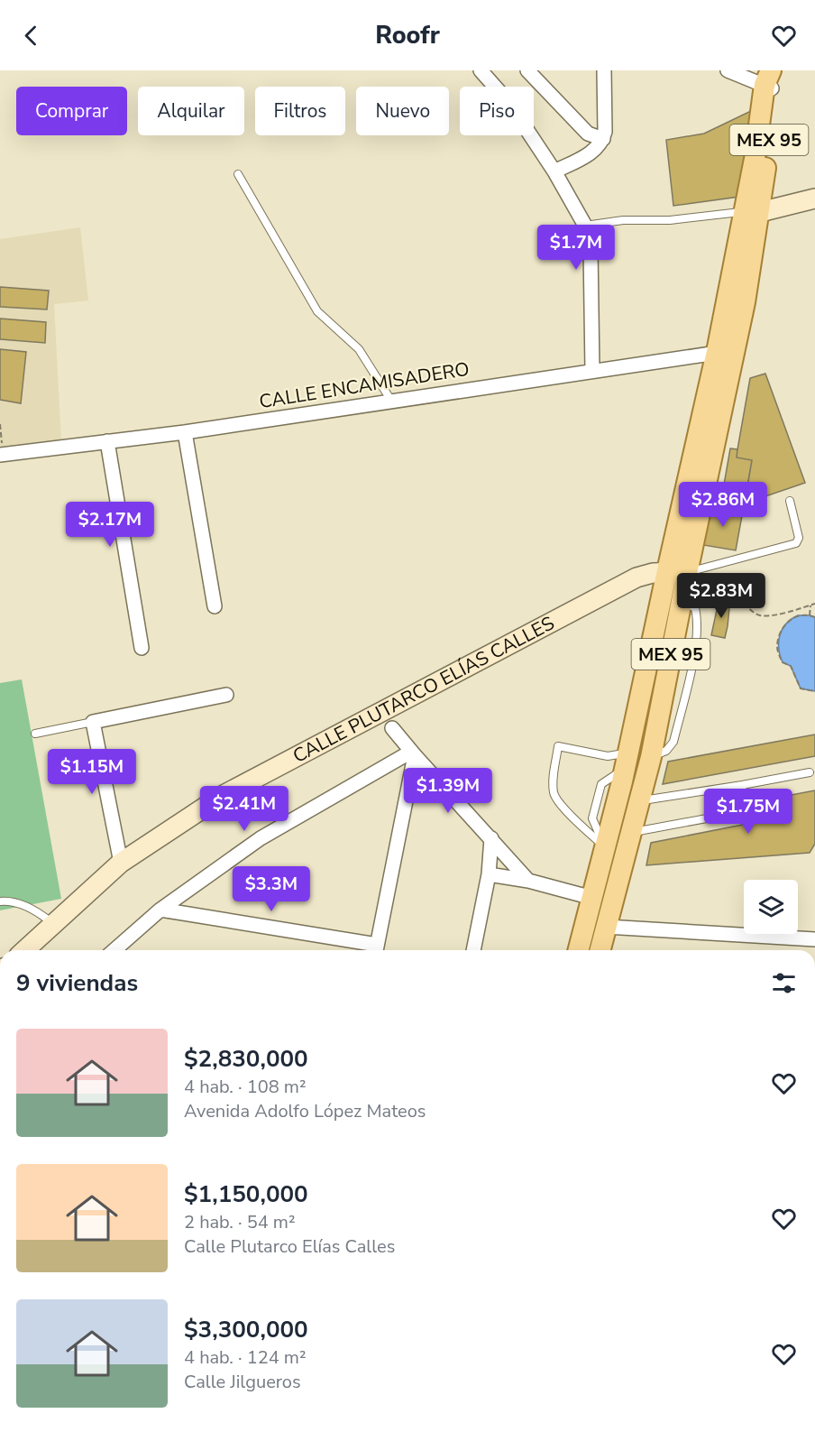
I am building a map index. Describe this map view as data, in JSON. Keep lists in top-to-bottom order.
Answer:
{
  "streets": {
    "main road": ["MEX 95"],
    "street": ["CALLE ENCAMISADERO", "CALLE PLUTARCO ELÍAS CALLES"]
  },
  "crossings": [
    ["MEX 95", "CALLE ENCAMISADERO"],
    ["MEX 95", "CALLE PLUTARCO ELÍAS CALLES"]
  ],
  "page": {
    "header": "Roofr",
    "chip": [
      "Comprar",
      "Alquilar",
      "Filtros",
      "Nuevo",
      "Piso"
    ],
    "price": [
      "$1.7M",
      "$2.86M",
      "$2.17M",
      "$2.83M",
      "$1.15M",
      "$1.39M",
      "$2.41M",
      "$1.75M",
      "$3.3M"
    ],
    "heading": "9 viviendas",
    "list": [
      {
        "name": "$2,830,000",
        "note": "4 hab. · 108 m² · Avenida Adolfo López Mateos"
      },
      {
        "name": "$1,150,000",
        "note": "2 hab. · 54 m² · Calle Plutarco Elías Calles"
      },
      {
        "name": "$3,300,000",
        "note": "4 hab. · 124 m² · Calle Jilgueros"
      }
    ]
  }
}
